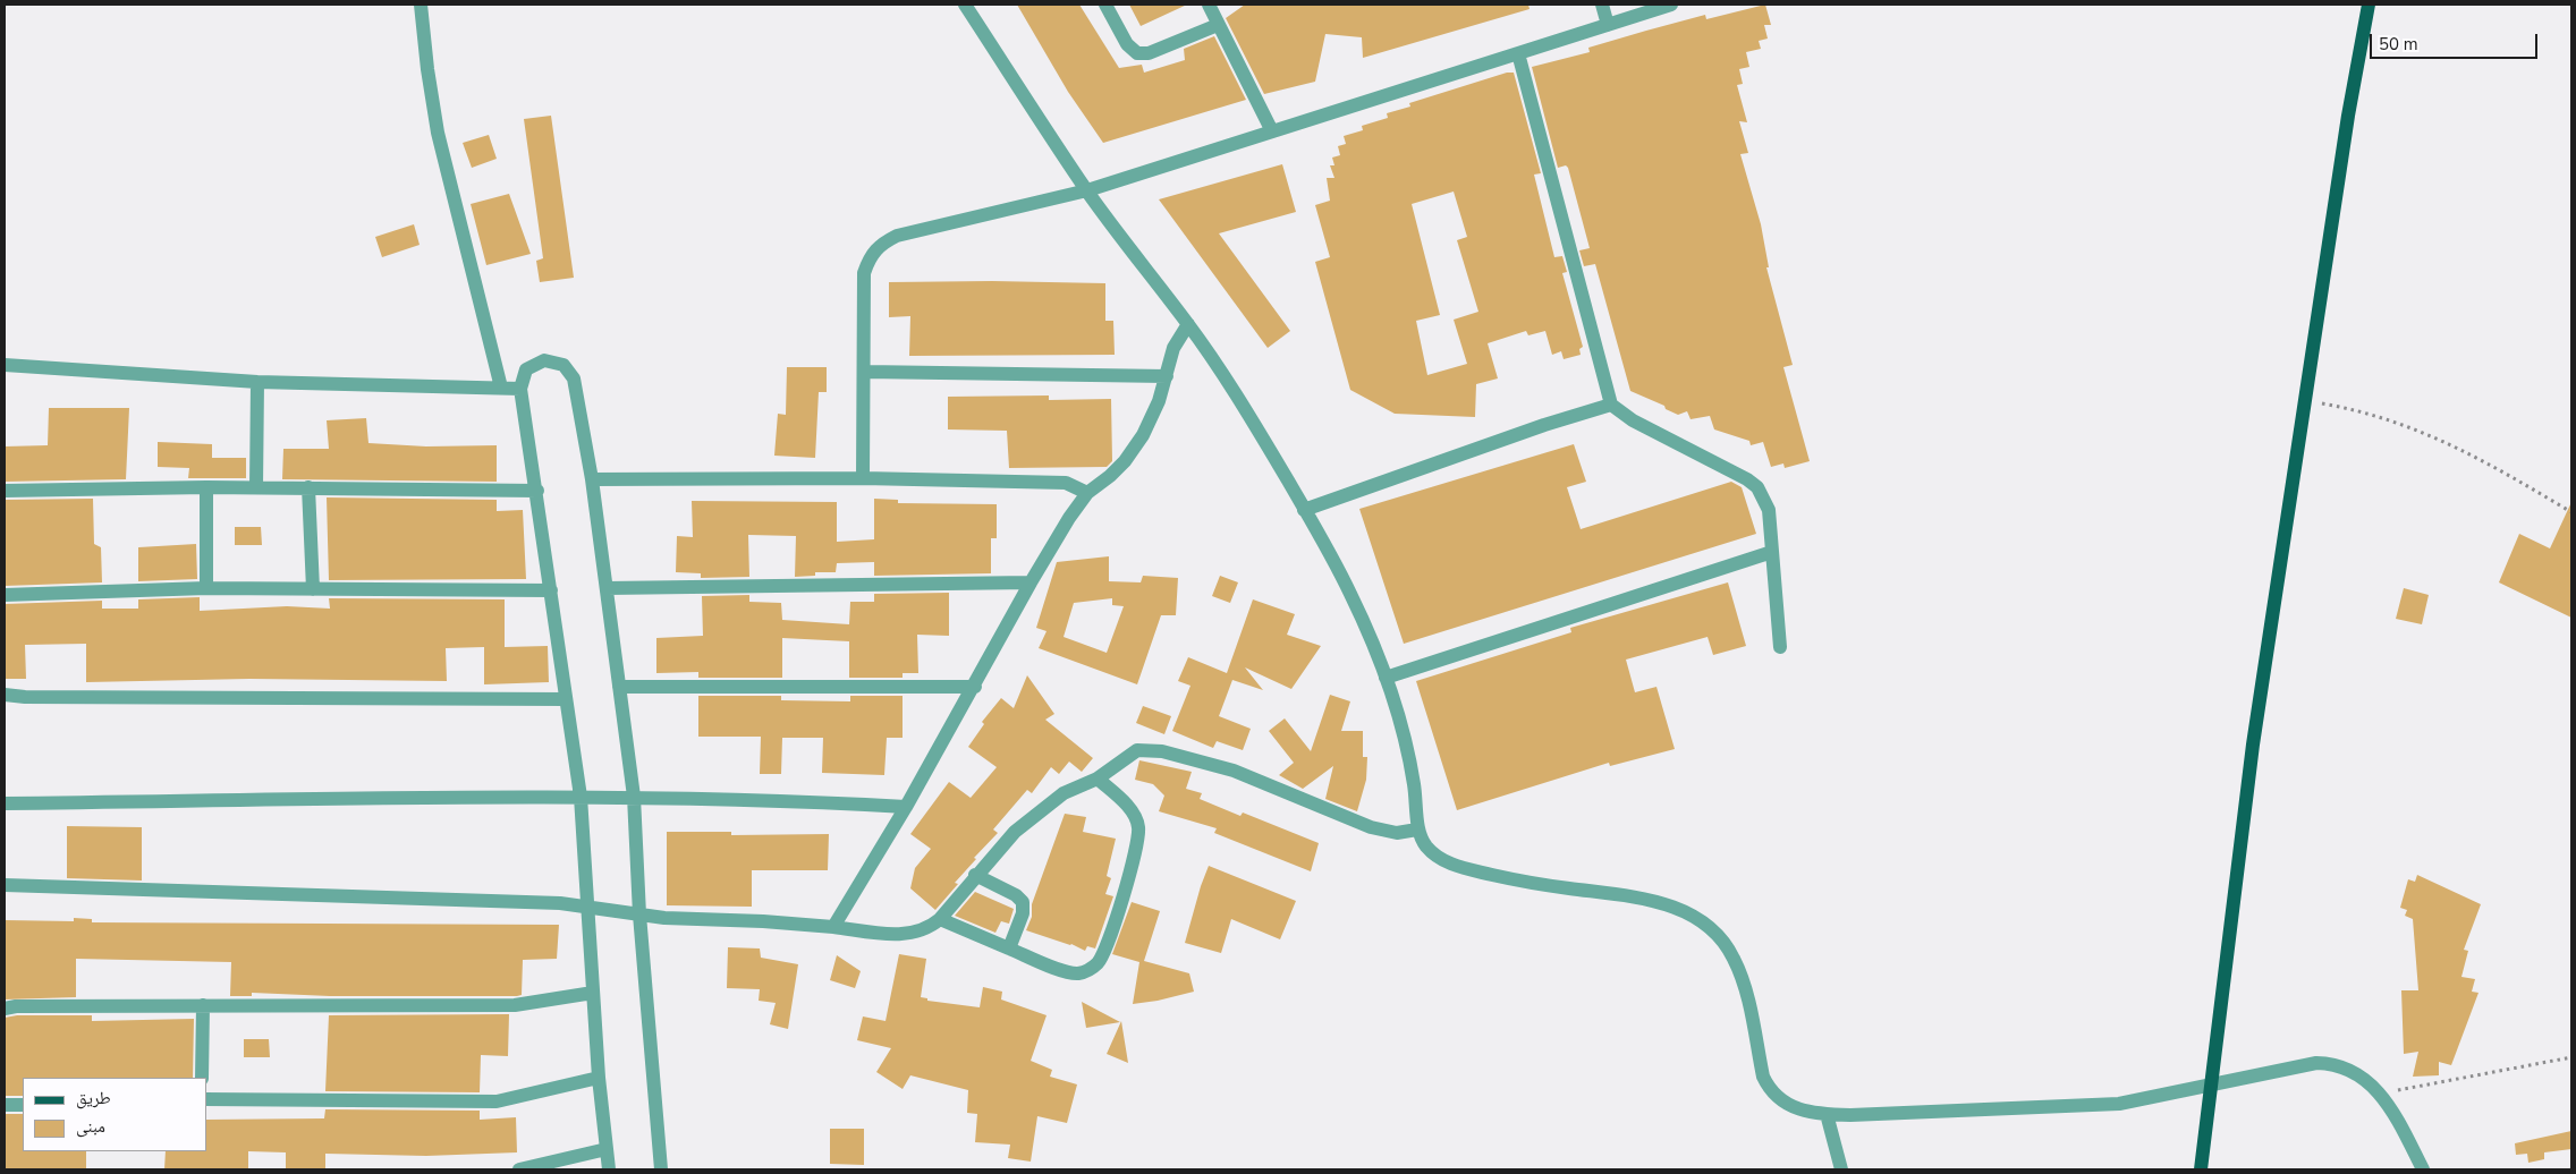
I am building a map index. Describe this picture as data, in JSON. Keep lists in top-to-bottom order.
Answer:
{
  "legend": ["طريق", "مبنى"],
  "scale_bar": "50 m"
}
